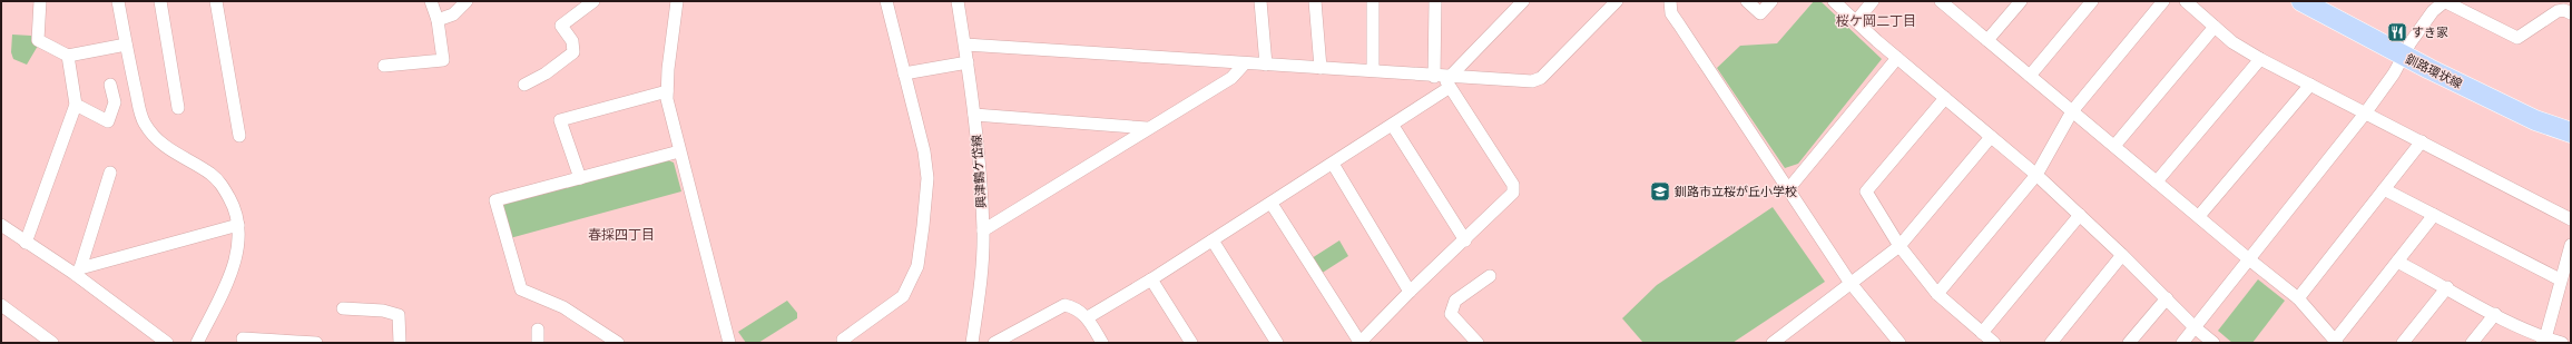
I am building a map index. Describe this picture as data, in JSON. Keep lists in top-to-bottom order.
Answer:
{
  "streets": {
    "main road": ["釧路環状線"],
    "street": ["興津鶴ケ岱線"]
  },
  "districts": ["桜ケ岡二丁目", "春採四丁目"],
  "places": {
    "restaurant": ["すき家"],
    "school or university": ["釧路市立桜が丘小学校"]
  }
}
